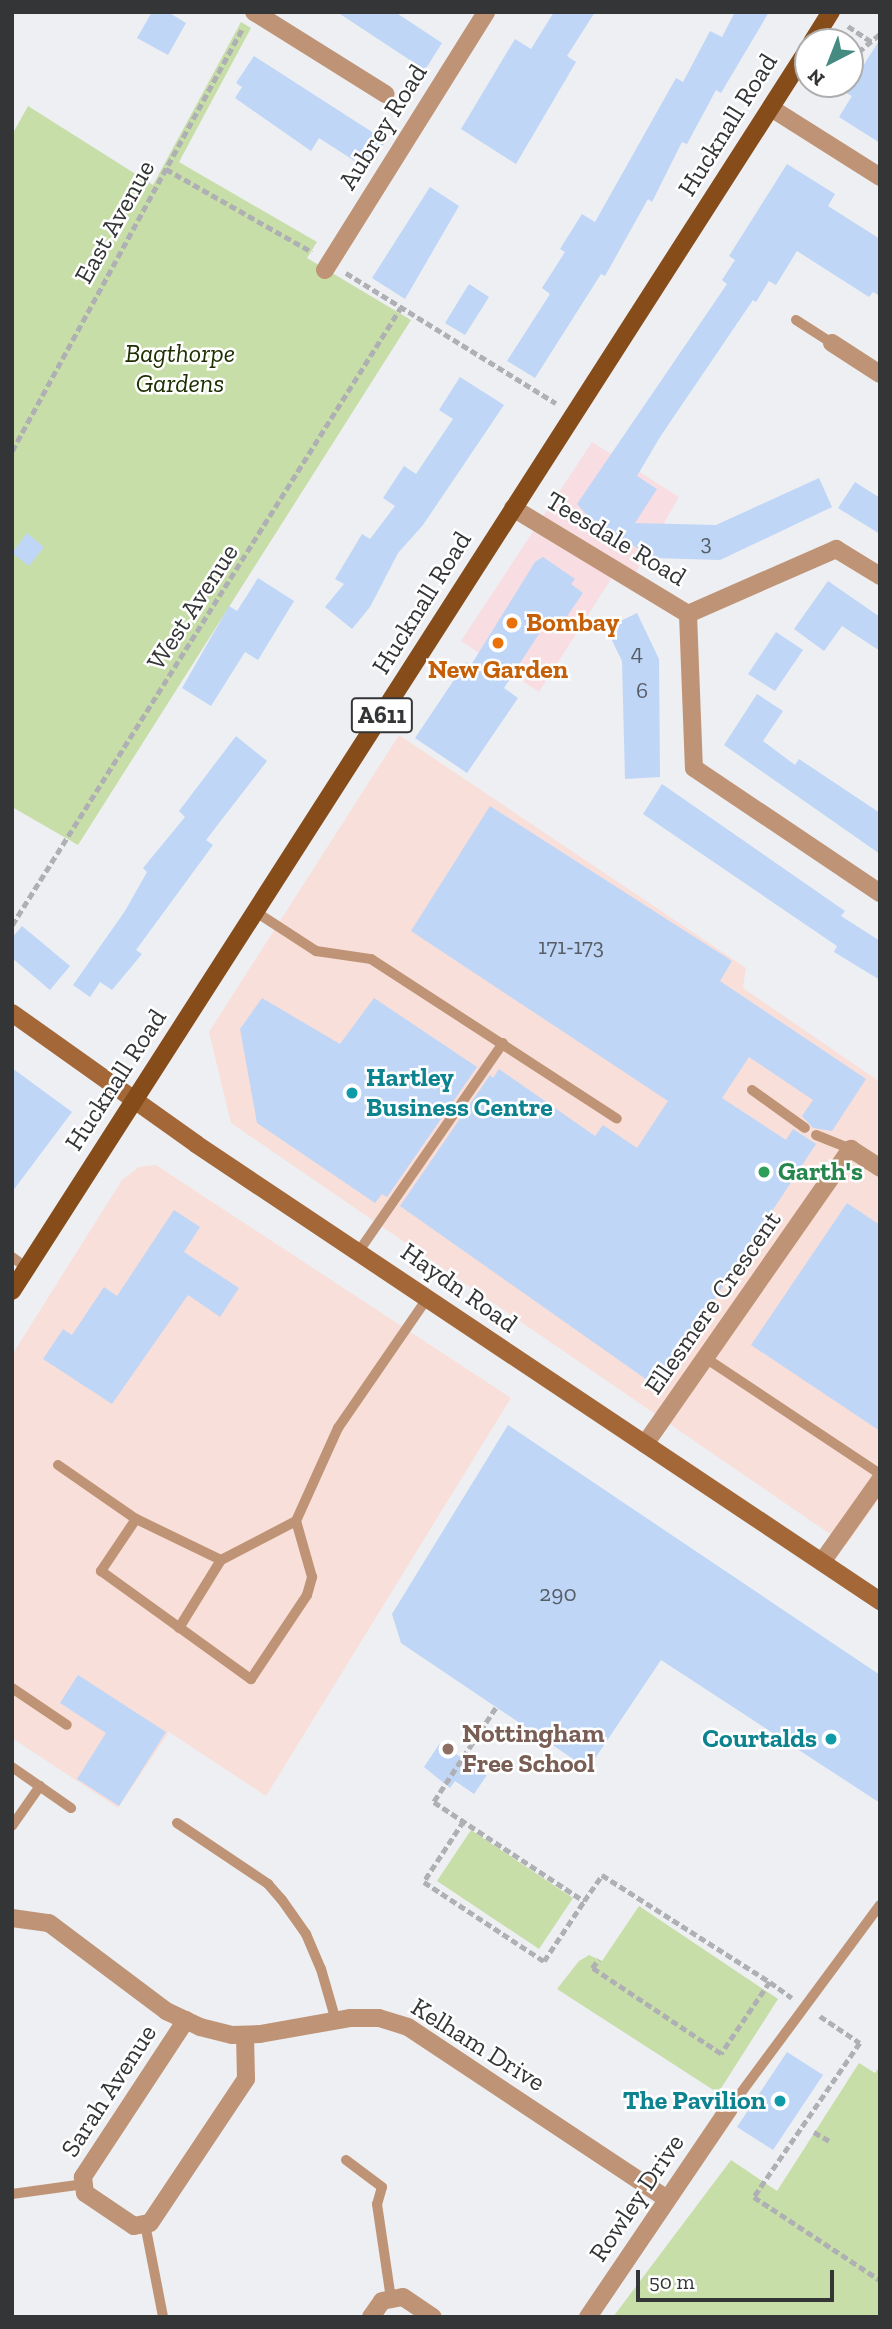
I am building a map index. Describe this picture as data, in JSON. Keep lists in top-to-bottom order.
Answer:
{
  "streets": {
    "main road": ["Hucknall Road", "A611"],
    "street": [
      "Aubrey Road",
      "Teesdale Road",
      "Haydn Road",
      "Ellesmere Crescent",
      "Kelham Drive",
      "Sarah Avenue",
      "Rowley Drive"
    ],
    "path": ["East Avenue", "West Avenue"]
  },
  "crossings": [
    ["Hucknall Road", "Teesdale Road"],
    ["Hucknall Road", "Haydn Road"],
    ["Haydn Road", "Ellesmere Crescent"],
    ["Kelham Drive", "Sarah Avenue"],
    ["Kelham Drive", "Rowley Drive"]
  ],
  "parks": ["Bagthorpe Gardens"],
  "places": [
    "Bombay",
    "New Garden",
    "Hartley Business Centre",
    "Garth's",
    "Courtalds",
    "Nottingham Free School",
    "The Pavilion"
  ],
  "house_numbers": [
    "3",
    "4",
    "6",
    "171-173",
    "290"
  ],
  "scale_bar": "50 m",
  "north": "bottom left"
}
